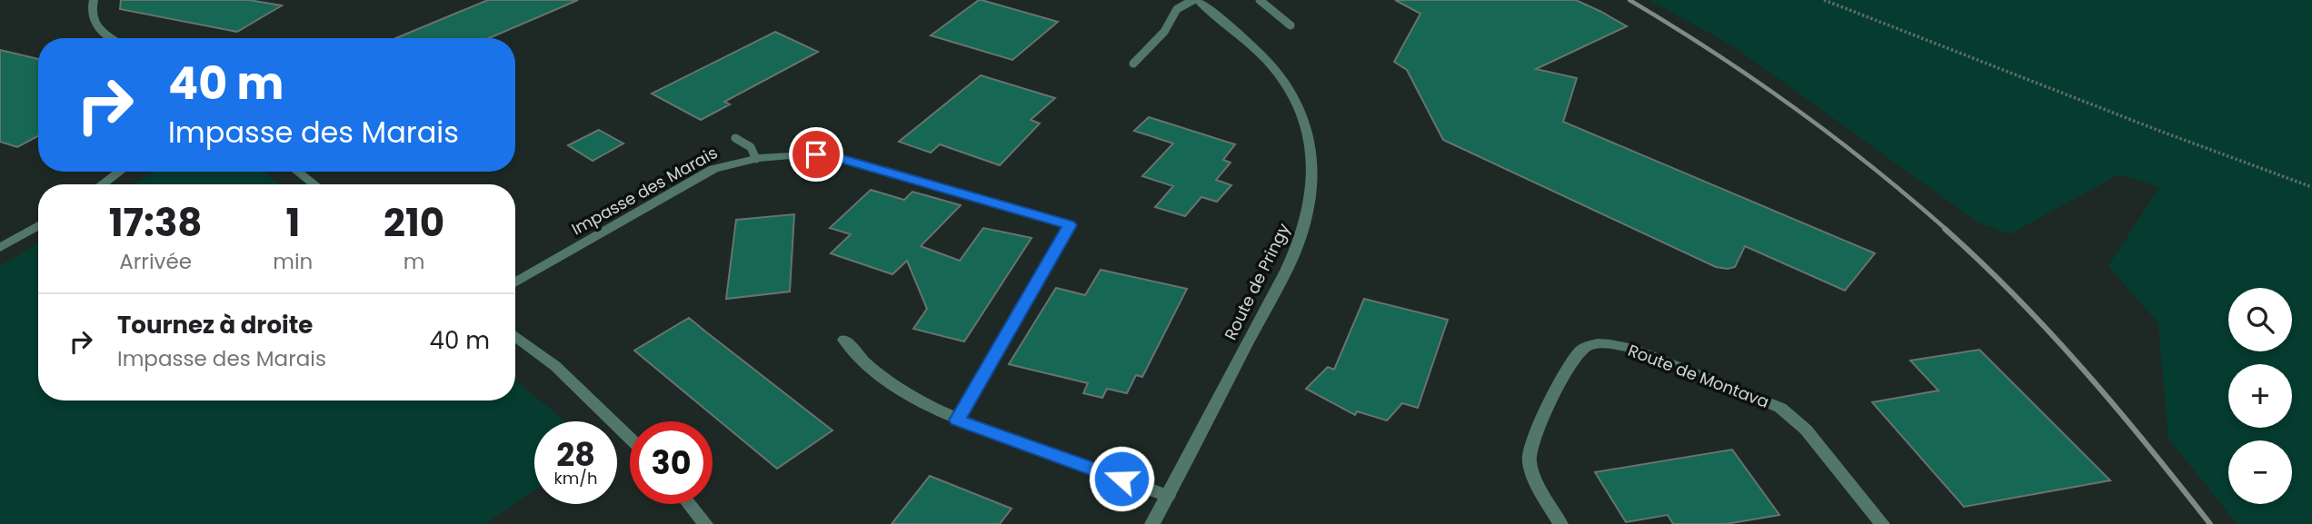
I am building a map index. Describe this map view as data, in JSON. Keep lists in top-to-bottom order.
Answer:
{
  "streets": {
    "street": ["Impasse des Marais", "Route de Pringy", "Route de Montava"]
  },
  "page": {
    "turn": ["40 m", "Impasse des Marais"],
    "eta": [
      "17:38",
      "Arrivée",
      "1",
      "min",
      "210",
      "m"
    ],
    "map_buttons": ["+", "−"],
    "list": [
      {
        "name": "Tournez à droite",
        "note": "Impasse des Marais",
        "value": "40 m"
      }
    ],
    "speed": "28 km/h",
    "limit": "30"
  }
}
